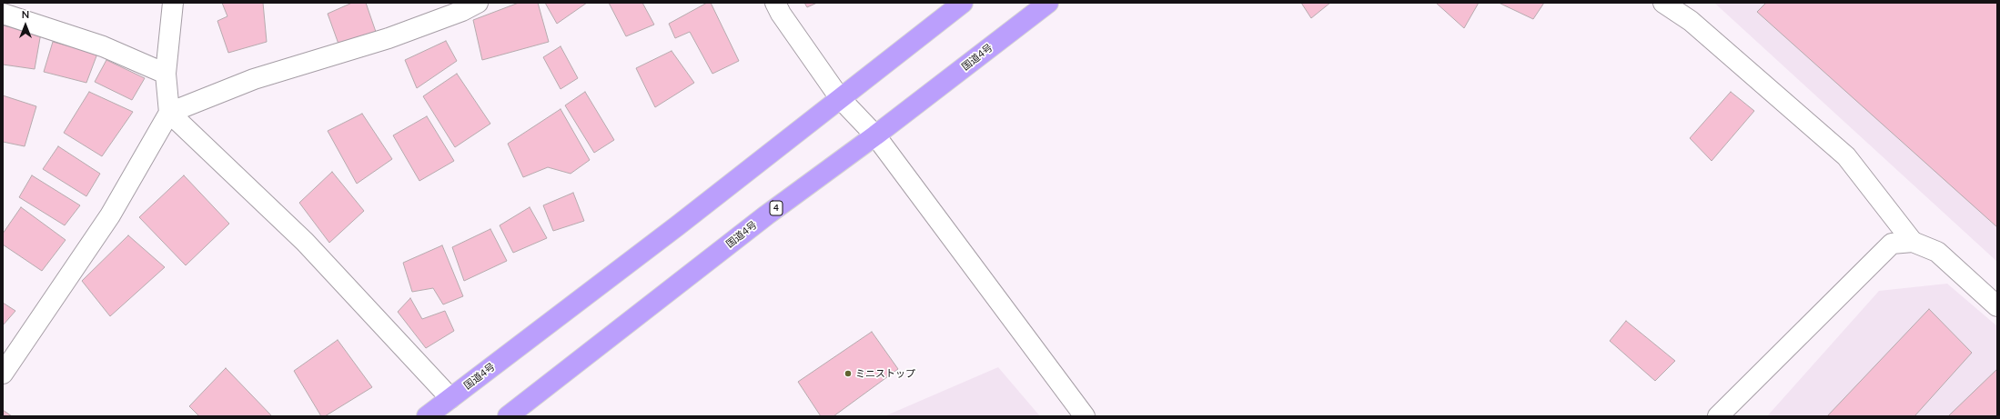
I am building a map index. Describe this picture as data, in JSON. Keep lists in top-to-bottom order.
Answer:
{
  "streets": {
    "highway": ["国道4号", "4"]
  },
  "places": ["ミニストップ"],
  "north": "top"
}
